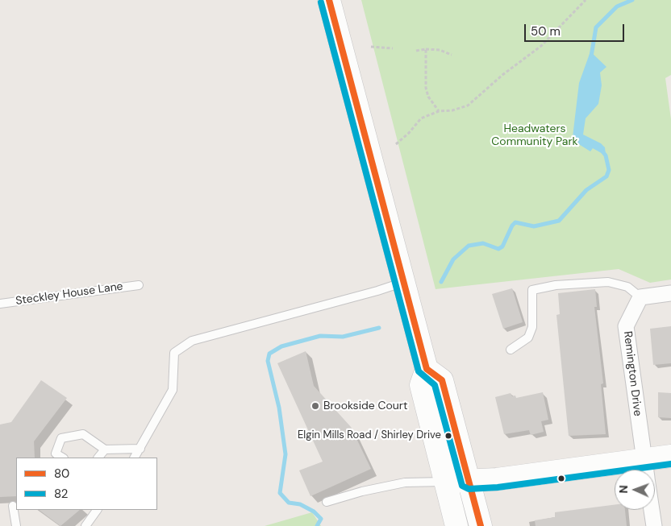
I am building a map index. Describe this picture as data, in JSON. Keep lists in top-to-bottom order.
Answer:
{
  "streets": {
    "street": ["Remington Drive"],
    "lane": ["Steckley House Lane"]
  },
  "parks": ["Headwaters Community Park"],
  "places": ["Brookside Court", "Elgin Mills Road / Shirley Drive"],
  "lines": ["transit line 80", "transit line 82"],
  "legend": ["80", "82"],
  "scale_bar": "50 m",
  "north": "left"
}
